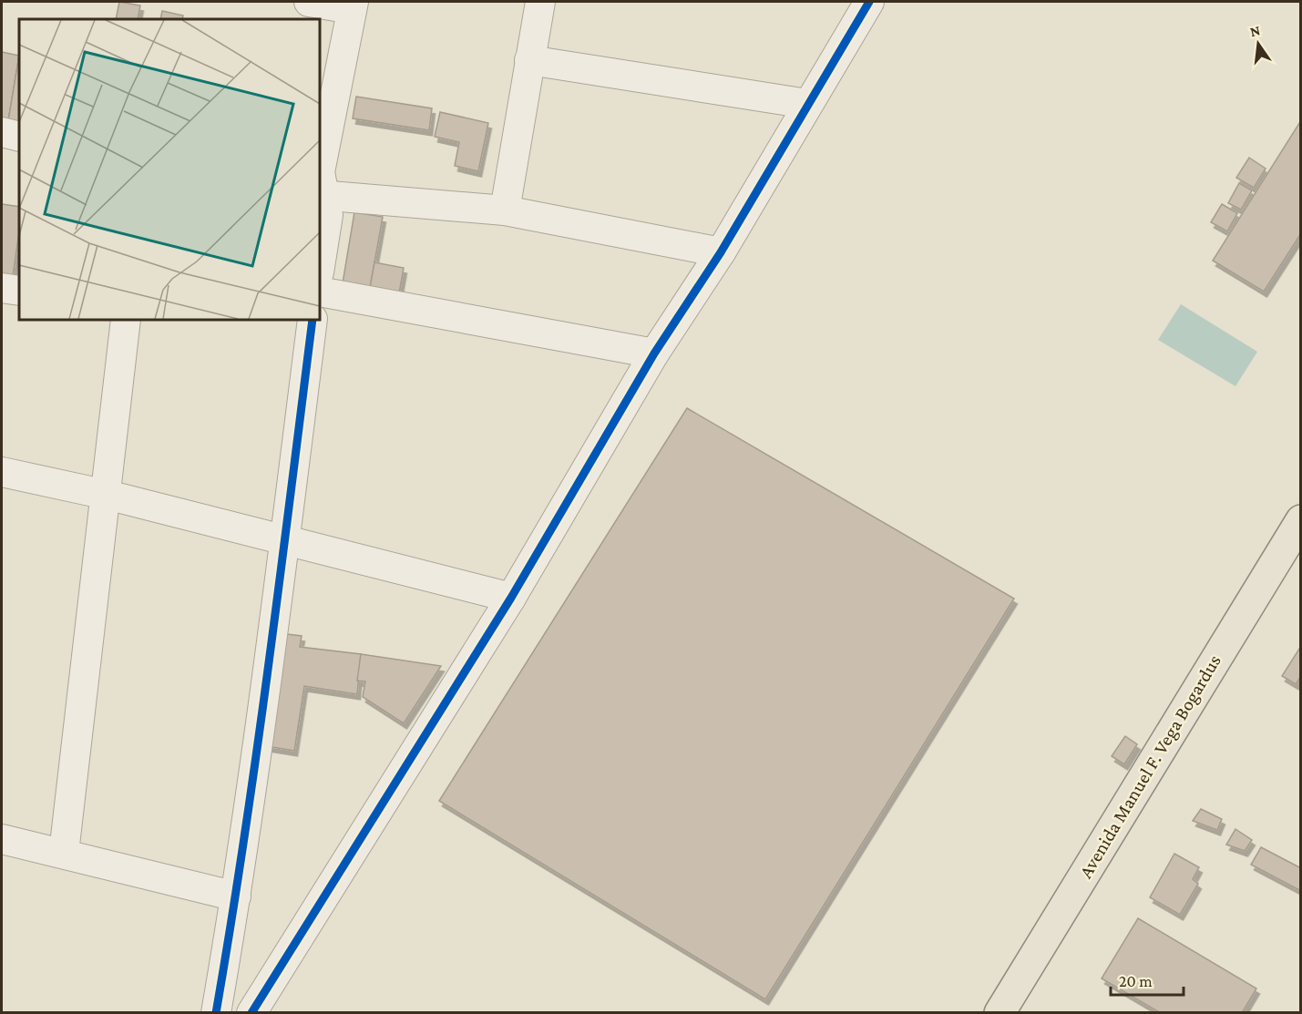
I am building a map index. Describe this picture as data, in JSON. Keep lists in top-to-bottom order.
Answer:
{
  "streets": {
    "main road": ["Avenida Manuel F. Vega Bogardus"]
  },
  "scale_bar": "20 m",
  "north": "top"
}
